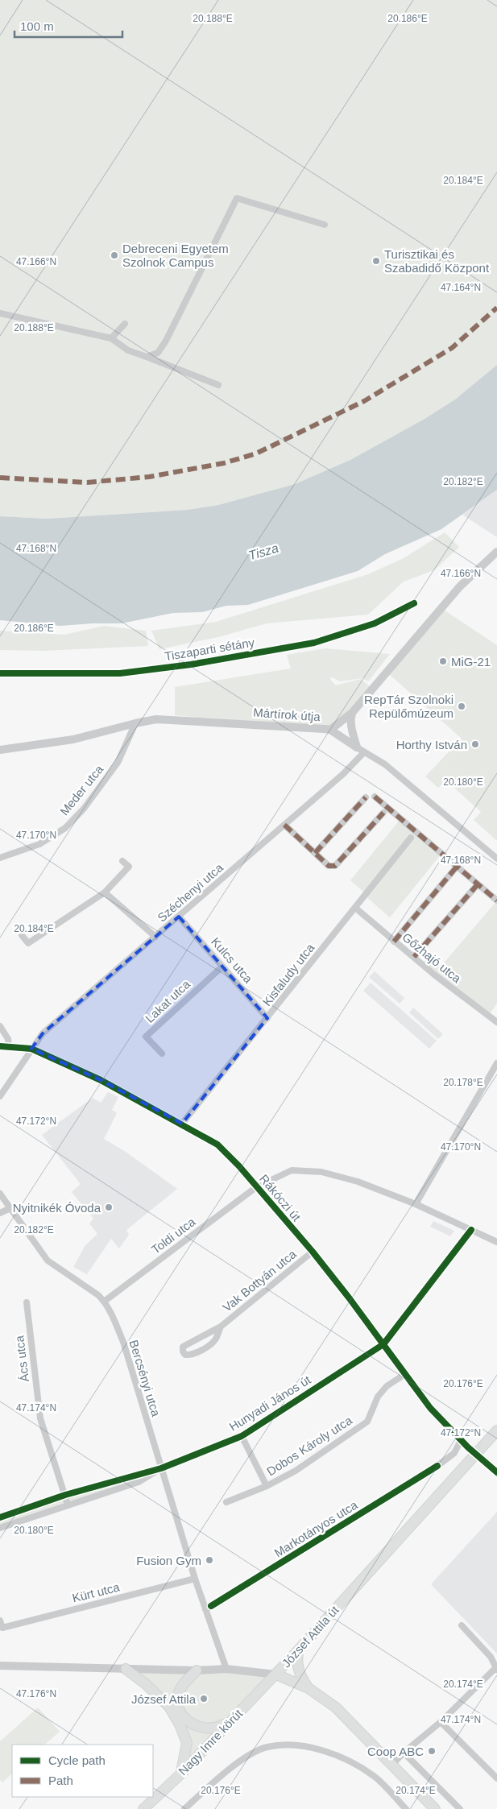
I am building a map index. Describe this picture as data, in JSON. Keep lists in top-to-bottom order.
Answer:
{
  "streets": {
    "main road": ["József Attila út", "Nagy Imre körút"],
    "street": [
      "Mártírok útja",
      "Meder utca",
      "Széchenyi utca",
      "Gőzhajó utca",
      "Kulcs utca",
      "Kisfaludy utca",
      "Lakat utca",
      "Rákóczi út",
      "Toldi utca",
      "Vak Bottyán utca",
      "Ács utca",
      "Bercsényi utca",
      "Hunyadi János út",
      "Dobos Károly utca",
      "Markotányos utca",
      "Kürt utca"
    ],
    "cycle path": ["Tiszaparti sétány"]
  },
  "crossings": [
    ["Mártírok útja", "Meder utca"],
    ["Széchenyi utca", "Kulcs utca"],
    ["Széchenyi utca", "Rákóczi út"],
    ["Gőzhajó utca", "Kisfaludy utca"],
    ["Kulcs utca", "Kisfaludy utca"],
    ["Kulcs utca", "Lakat utca"],
    ["Kisfaludy utca", "Rákóczi út"],
    ["Rákóczi út", "Toldi utca"],
    ["Rákóczi út", "Vak Bottyán utca"],
    ["Rákóczi út", "Hunyadi János út"],
    ["Rákóczi út", "Dobos Károly utca"],
    ["Rákóczi út", "Markotányos utca"],
    ["Rákóczi út", "József Attila út"],
    ["Toldi utca", "Bercsényi utca"],
    ["Toldi utca", "Hunyadi János út"],
    ["Ács utca", "Hunyadi János út"],
    ["Bercsényi utca", "Hunyadi János út"],
    ["Bercsényi utca", "Markotányos utca"],
    ["Bercsényi utca", "Kürt utca"],
    ["Bercsényi utca", "József Attila út"],
    ["József Attila út", "Nagy Imre körút"]
  ],
  "water": ["Tisza"],
  "places": [
    "Debreceni Egyetem Szolnok Campus",
    "Turisztikai és Szabadidő Központ",
    "MiG-21",
    "RepTár Szolnoki Repülőmúzeum",
    "Horthy István",
    "Nyitnikék Óvoda",
    "Fusion Gym",
    "József Attila",
    "Coop ABC"
  ],
  "legend": ["Cycle path", "Path"],
  "scale_bar": "100 m",
  "coordinates": [
    "20.186°E",
    "20.188°E",
    "20.184°E",
    "47.166°N",
    "47.164°N",
    "20.182°E",
    "47.168°N",
    "20.180°E",
    "47.170°N",
    "20.178°E",
    "47.172°N",
    "20.176°E",
    "47.174°N",
    "20.174°E",
    "47.176°N"
  ]
}
